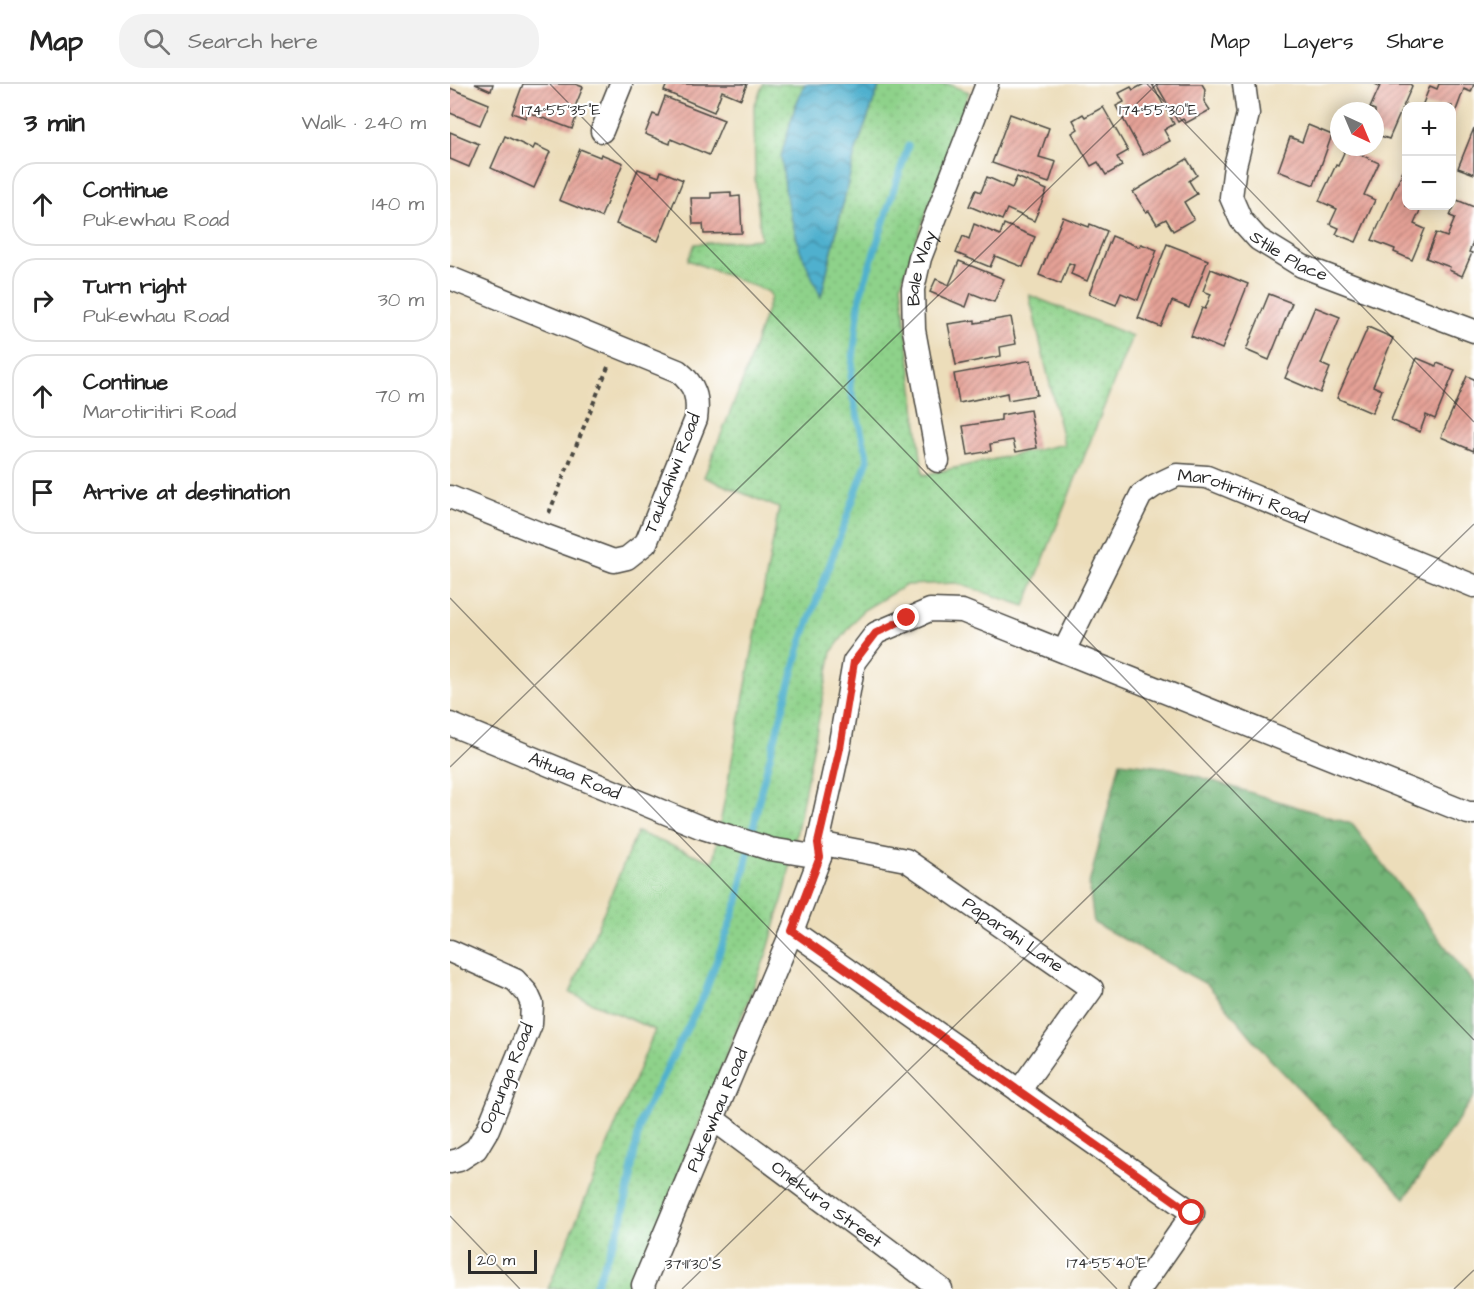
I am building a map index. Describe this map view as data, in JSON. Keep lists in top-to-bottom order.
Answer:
{
  "streets": {
    "street": [
      "Stile Place",
      "Bale Way",
      "Taukahiwi Road",
      "Marotiritiri Road",
      "Aituaa Road",
      "Paparahi Lane",
      "Oopunga Road",
      "Pukewhau Road",
      "Onekura Street"
    ]
  },
  "crossings": [
    ["Aituaa Road", "Paparahi Lane"],
    ["Aituaa Road", "Pukewhau Road"],
    ["Paparahi Lane", "Pukewhau Road"],
    ["Pukewhau Road", "Onekura Street"]
  ],
  "scale_bar": "20 m",
  "north": "bottom right",
  "page": {
    "header": "Map",
    "search": "Search here",
    "nav": ["Map", "Layers", "Share"],
    "heading": ["3 min", "Walk · 240 m"],
    "map_buttons": ["+", "−"],
    "list": [
      ["Continue", "Pukewhau Road", "140 m"],
      ["Turn right", "Pukewhau Road", "30 m"],
      ["Continue", "Marotiritiri Road", "70 m"],
      "Arrive at destination"
    ],
    "scale": "20 m"
  },
  "coordinates": [
    "174°55'35\"E",
    "174°55'30\"E",
    "174°55'40\"E",
    "37°11'30\"S"
  ]
}
